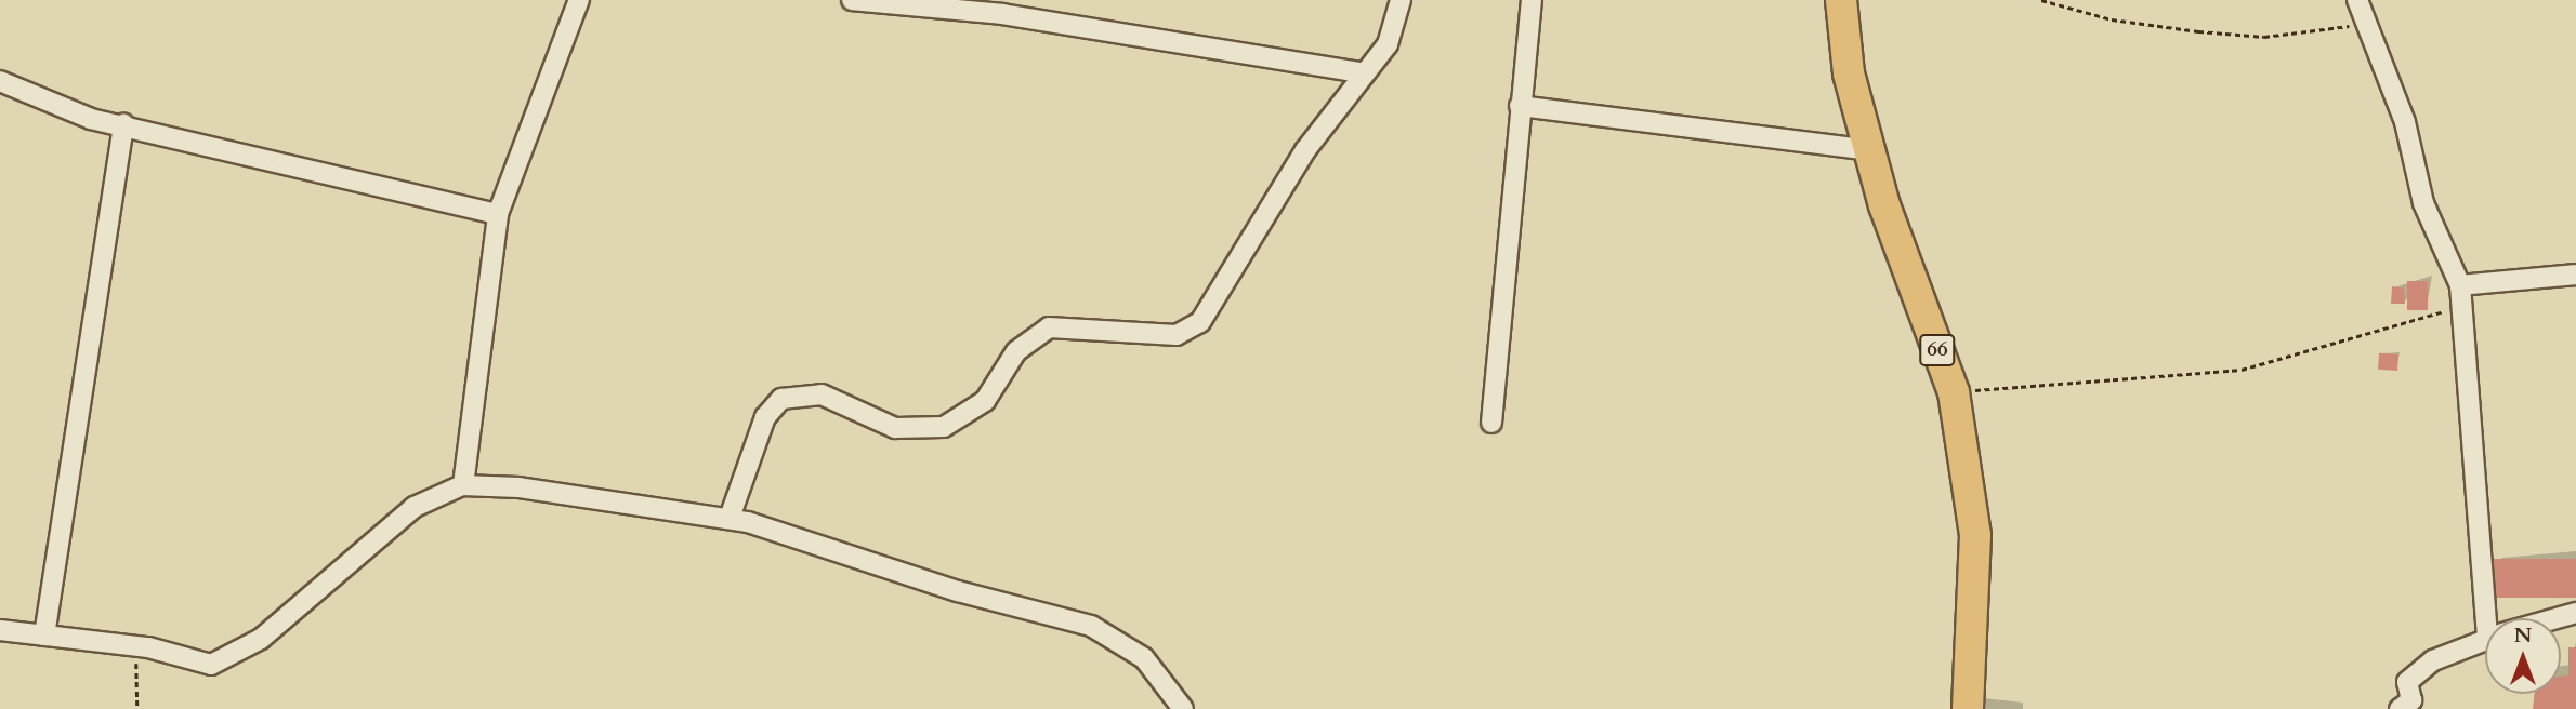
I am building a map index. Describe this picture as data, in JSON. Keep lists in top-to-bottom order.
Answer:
{
  "streets": {
    "main road": ["66"]
  },
  "north": "top"
}
